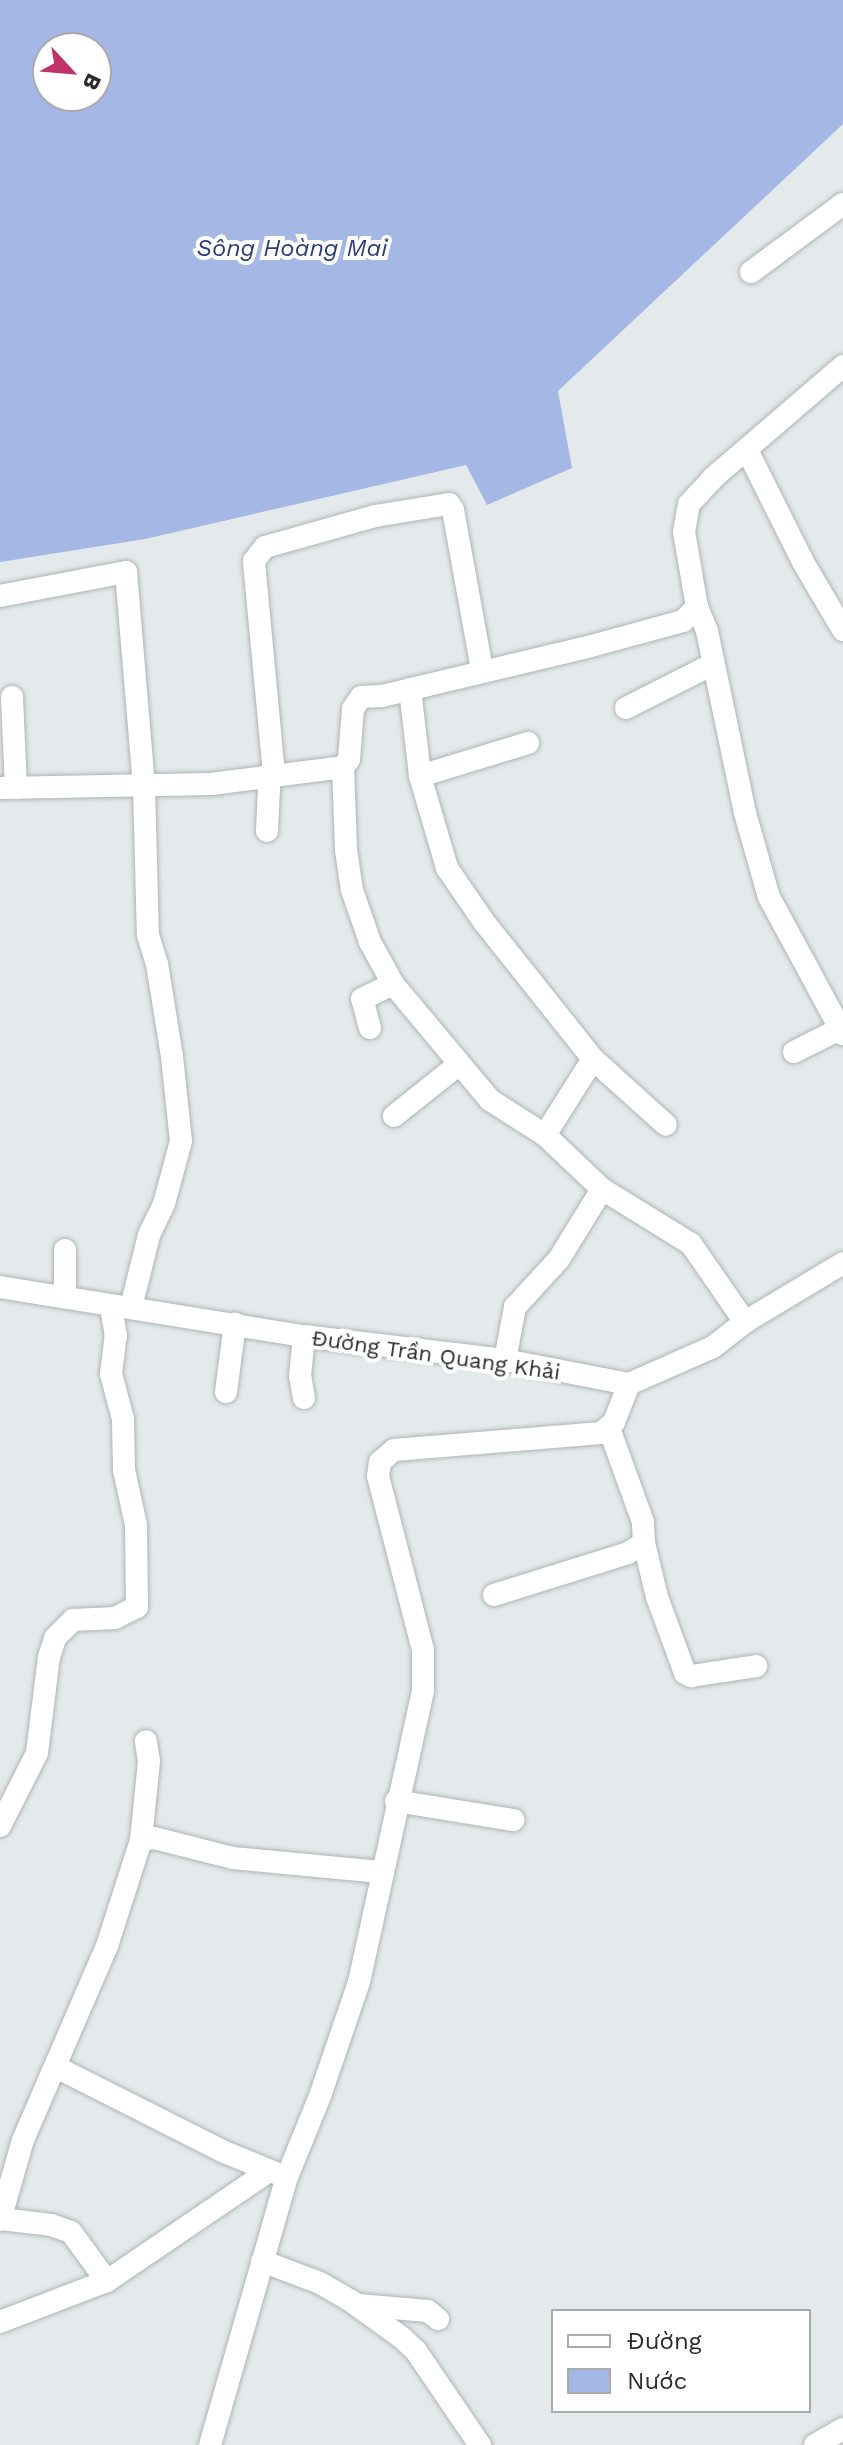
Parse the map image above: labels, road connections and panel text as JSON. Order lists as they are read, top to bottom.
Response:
{
  "streets": {
    "street": ["Đường Trần Quang Khải"]
  },
  "water": ["Sông Hoàng Mai"],
  "legend": ["Đường", "Nước"],
  "north": "bottom right"
}
